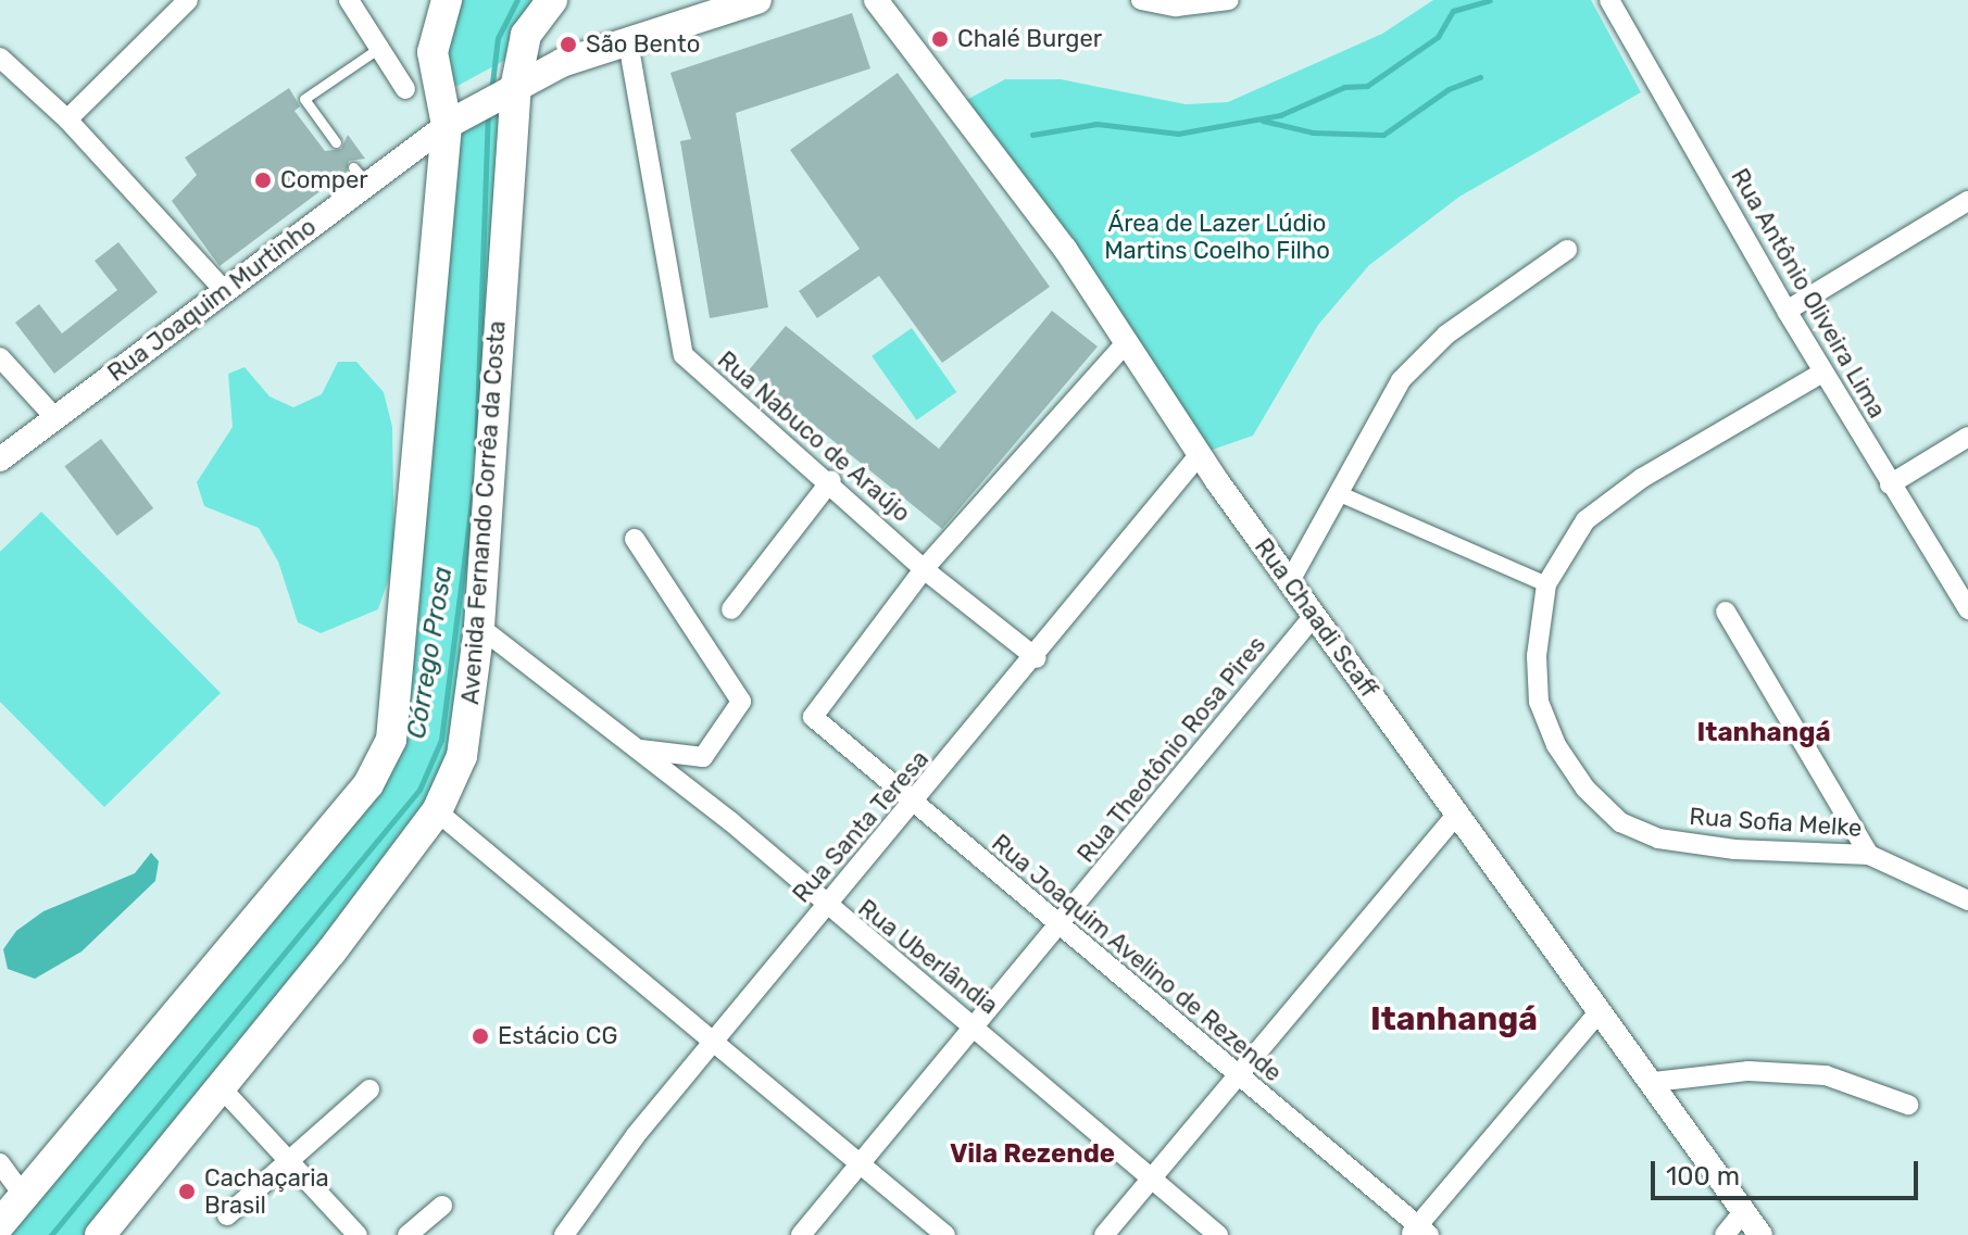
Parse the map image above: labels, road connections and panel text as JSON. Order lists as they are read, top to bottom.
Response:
{
  "streets": {
    "main road": ["Rua Joaquim Murtinho", "Avenida Fernando Corrêa da Costa"],
    "street": [
      "Rua Antônio Oliveira Lima",
      "Rua Nabuco de Araújo",
      "Rua Chaadi Scaff",
      "Rua Theotônio Rosa Pires",
      "Rua Sofia Melke",
      "Rua Santa Teresa",
      "Rua Uberlândia",
      "Rua Joaquim Avelino de Rezende"
    ]
  },
  "crossings": [
    ["Rua Antônio Oliveira Lima", "Rua Sofia Melke"],
    ["Rua Joaquim Murtinho", "Rua Nabuco de Araújo"],
    ["Rua Joaquim Murtinho", "Avenida Fernando Corrêa da Costa"],
    ["Rua Nabuco de Araújo", "Rua Santa Teresa"],
    ["Rua Nabuco de Araújo", "Rua Joaquim Avelino de Rezende"],
    ["Avenida Fernando Corrêa da Costa", "Rua Uberlândia"],
    ["Rua Chaadi Scaff", "Rua Theotônio Rosa Pires"],
    ["Rua Chaadi Scaff", "Rua Santa Teresa"],
    ["Rua Theotônio Rosa Pires", "Rua Uberlândia"],
    ["Rua Theotônio Rosa Pires", "Rua Joaquim Avelino de Rezende"],
    ["Rua Santa Teresa", "Rua Uberlândia"],
    ["Rua Santa Teresa", "Rua Joaquim Avelino de Rezende"]
  ],
  "districts": ["Itanhangá", "Itanhangá", "Vila Rezende"],
  "water": ["Córrego Prosa"],
  "parks": ["Área de Lazer Lúdio Martins Coelho Filho"],
  "places": [
    "Chalé Burger",
    "São Bento",
    "Comper",
    "Estácio CG",
    "Cachaçaria Brasil"
  ],
  "scale_bar": "100 m"
}
